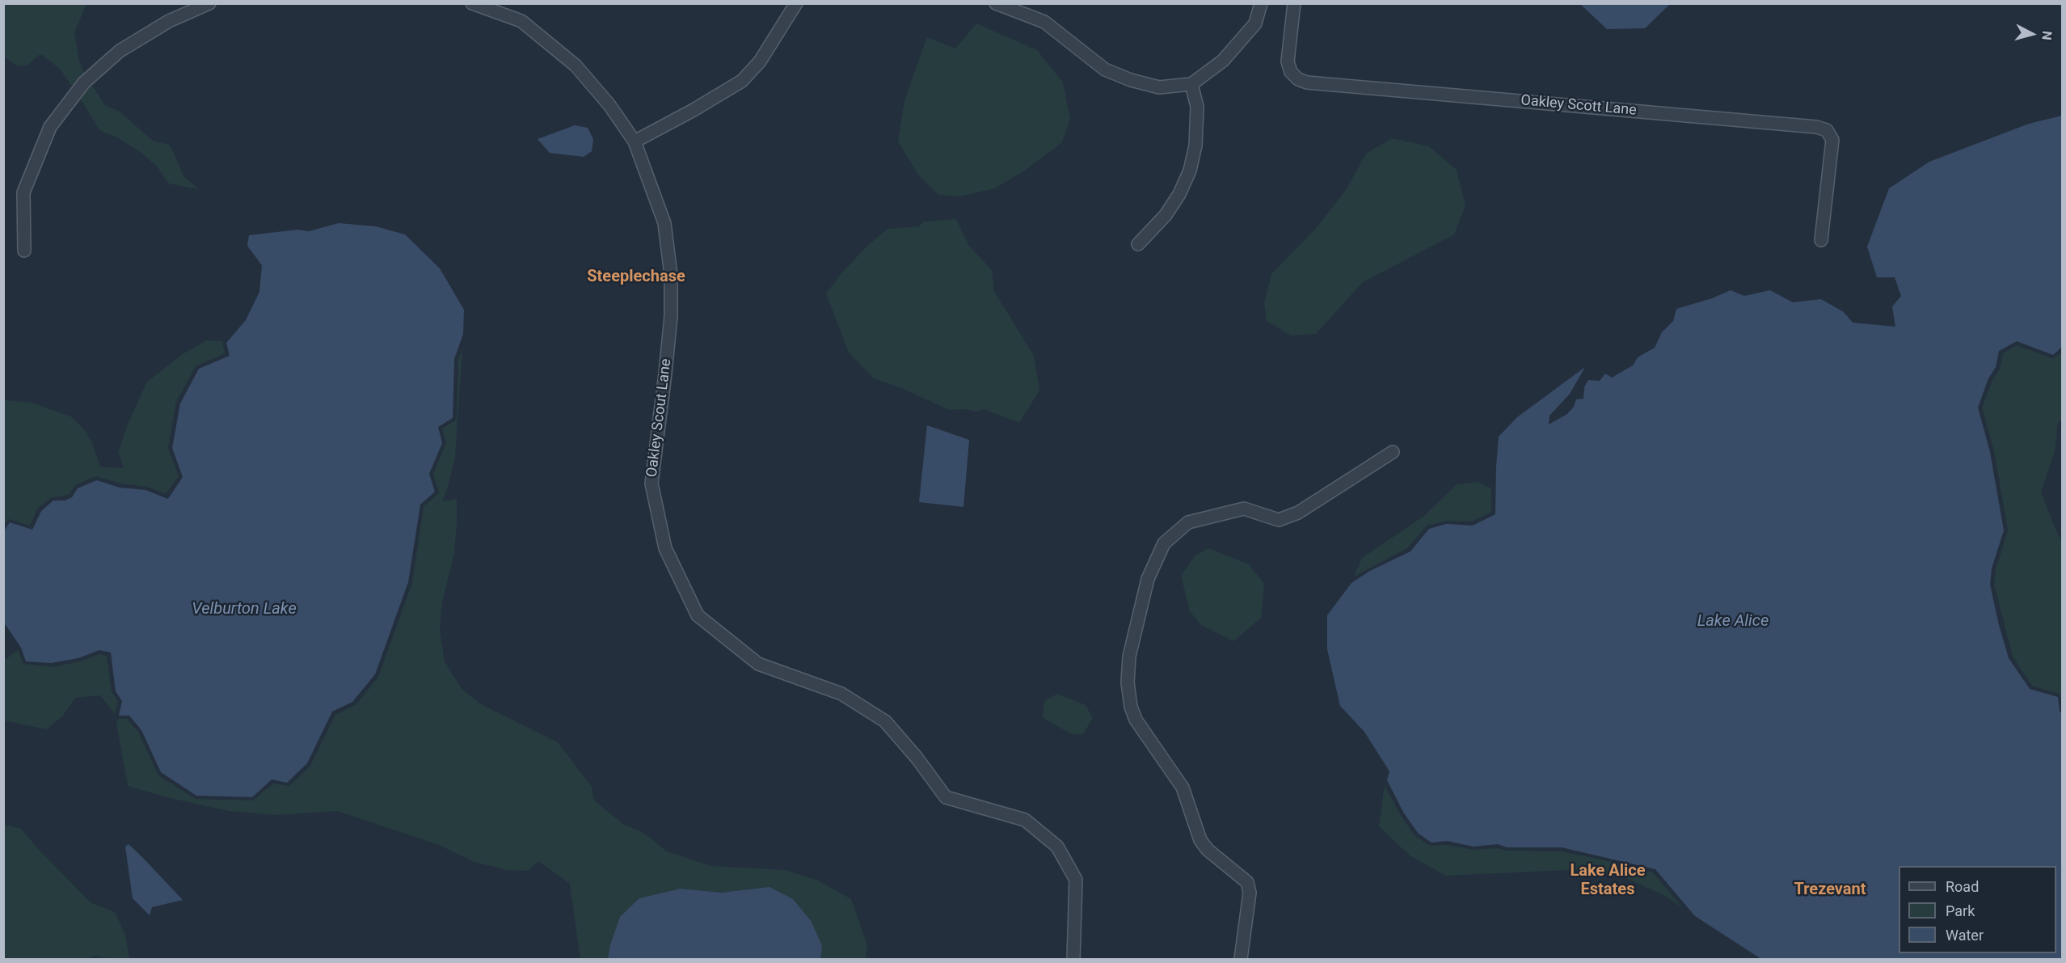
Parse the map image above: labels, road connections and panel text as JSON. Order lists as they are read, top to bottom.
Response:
{
  "streets": {
    "street": ["Oakley Scott Lane", "Oakley Scout Lane"]
  },
  "districts": ["Steeplechase", "Lake Alice Estates", "Trezevant"],
  "water": ["Velburton Lake", "Lake Alice"],
  "legend": ["Road", "Park", "Water"],
  "north": "right"
}
